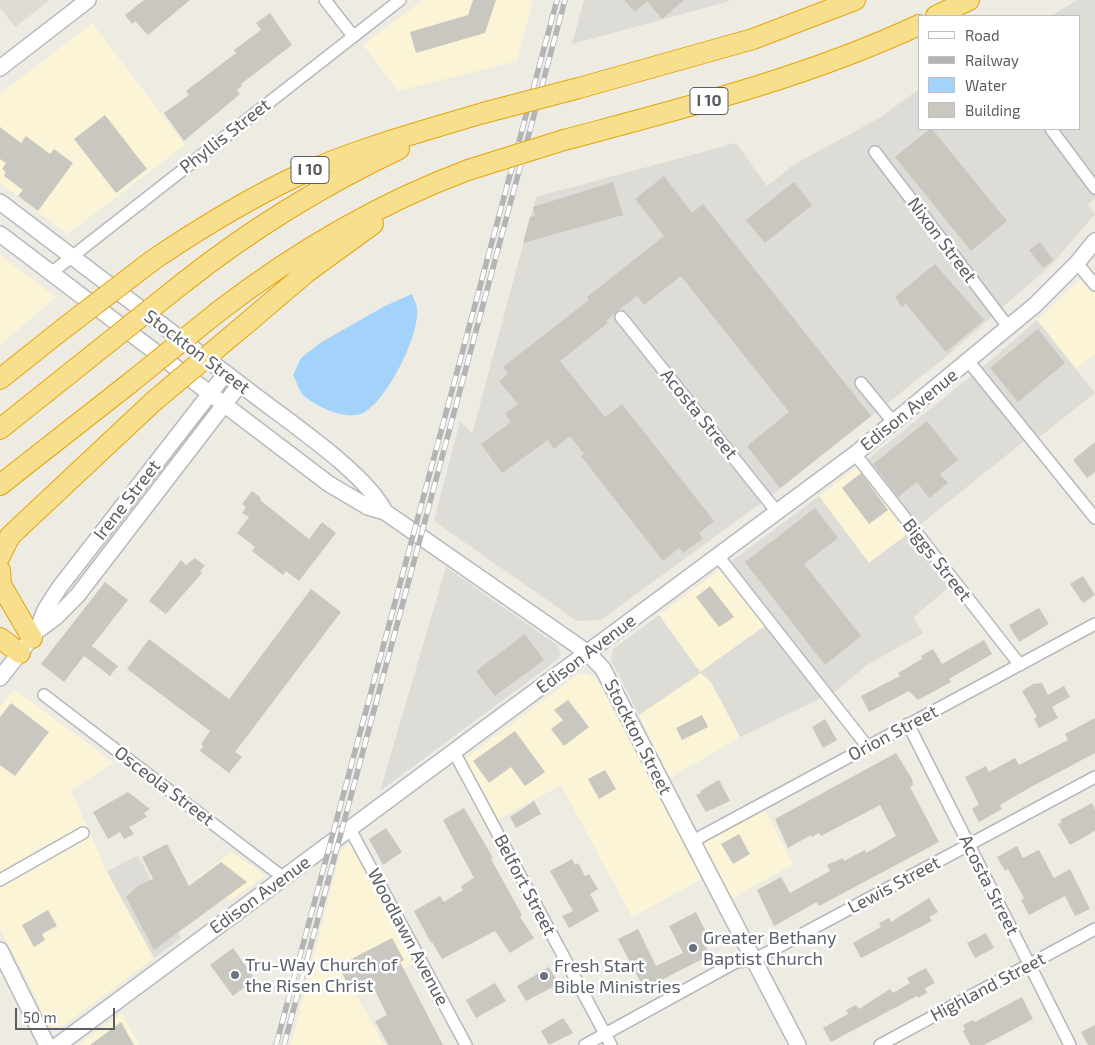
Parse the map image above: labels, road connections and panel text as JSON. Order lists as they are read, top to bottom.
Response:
{
  "streets": {
    "highway": ["I 10"],
    "main road": ["Stockton Street", "Edison Avenue", "Irene Street"],
    "street": [
      "Phyllis Street",
      "Nixon Street",
      "Acosta Street",
      "Biggs Street",
      "Orion Street",
      "Osceola Street",
      "Belfort Street",
      "Lewis Street",
      "Woodlawn Avenue",
      "Highland Street"
    ]
  },
  "crossings": [
    ["Phyllis Street", "Stockton Street"],
    ["Nixon Street", "Edison Avenue"],
    ["Stockton Street", "Edison Avenue"],
    ["Stockton Street", "Irene Street"],
    ["Stockton Street", "Orion Street"],
    ["Stockton Street", "Lewis Street"],
    ["Edison Avenue", "Acosta Street"],
    ["Edison Avenue", "Biggs Street"],
    ["Edison Avenue", "Osceola Street"],
    ["Edison Avenue", "Belfort Street"],
    ["Edison Avenue", "Woodlawn Avenue"],
    ["Acosta Street", "Orion Street"],
    ["Acosta Street", "Lewis Street"],
    ["Acosta Street", "Highland Street"],
    ["Biggs Street", "Orion Street"],
    ["Belfort Street", "Lewis Street"]
  ],
  "places": ["Greater Bethany Baptist Church", "Tru-Way Church of the Risen Christ", "Fresh Start Bible Ministries"],
  "legend": [
    "Road",
    "Railway",
    "Water",
    "Building"
  ],
  "scale_bar": "50 m"
}
